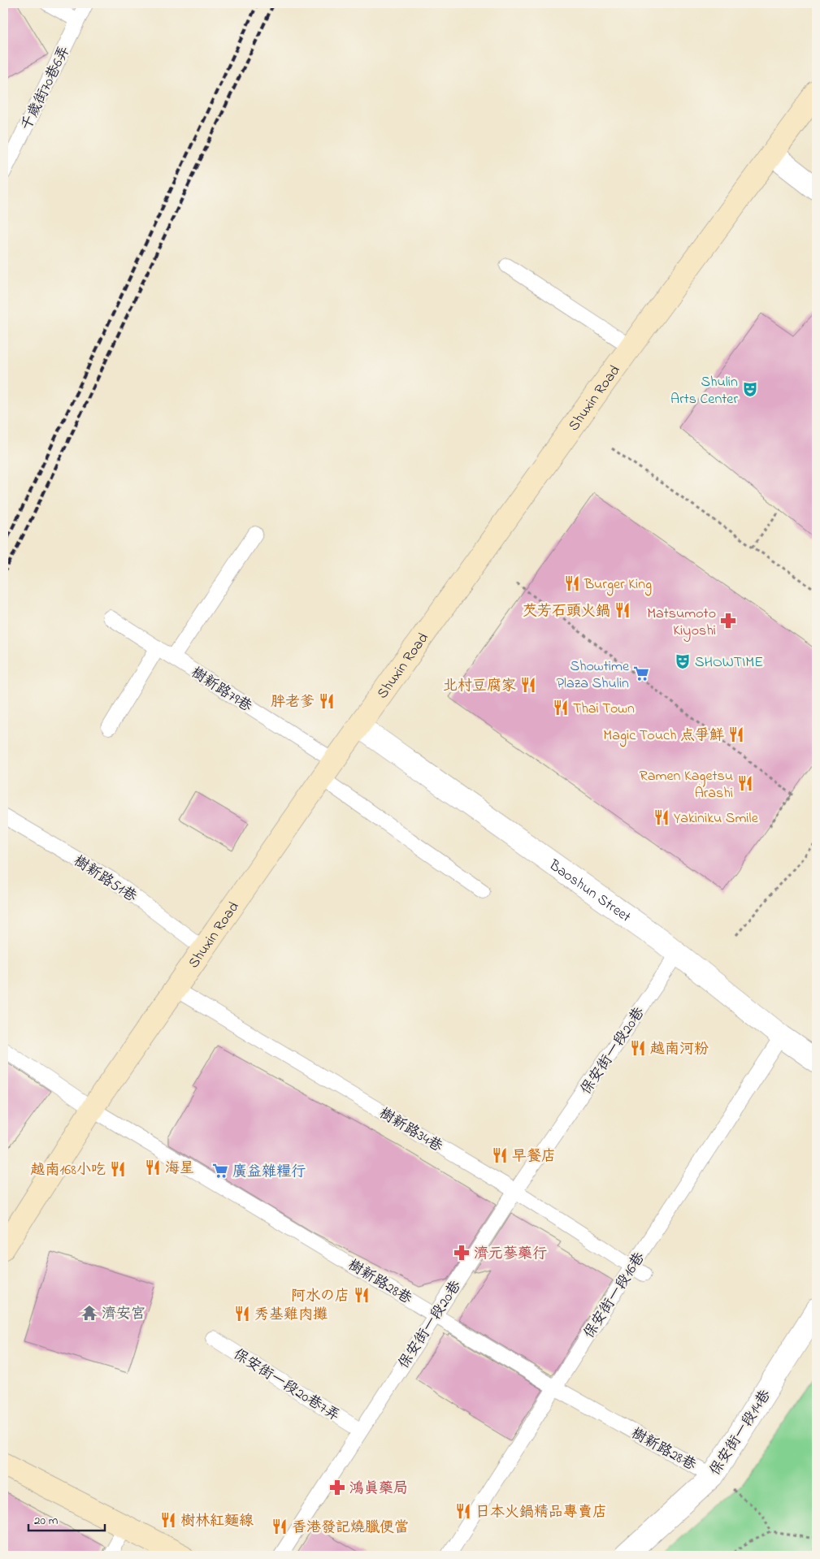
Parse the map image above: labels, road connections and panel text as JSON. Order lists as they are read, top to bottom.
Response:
{
  "streets": {
    "main road": ["Shuxin Road"],
    "street": ["Baoshun Street", "保安街一段14巷"],
    "lane": [
      "千歲街70巷6弄",
      "樹新路79巷",
      "樹新路51巷",
      "保安街一段20巷",
      "樹新路34巷",
      "樹新路28巷",
      "保安街一段16巷",
      "保安街一段20巷7弄"
    ]
  },
  "crossings": [
    ["Shuxin Road", "樹新路79巷"],
    ["Shuxin Road", "樹新路51巷"],
    ["Shuxin Road", "Baoshun Street"],
    ["Shuxin Road", "樹新路34巷"],
    ["Shuxin Road", "樹新路28巷"],
    ["Baoshun Street", "保安街一段20巷"],
    ["Baoshun Street", "保安街一段16巷"],
    ["保安街一段20巷", "樹新路34巷"],
    ["保安街一段20巷", "樹新路28巷"],
    ["保安街一段20巷", "保安街一段20巷7弄"],
    ["樹新路34巷", "保安街一段16巷"],
    ["樹新路28巷", "保安街一段16巷"],
    ["樹新路28巷", "保安街一段14巷"]
  ],
  "places": {
    "theatre": ["Shulin Arts Center", "SHOWTIME"],
    "restaurant": [
      "Burger King",
      "芡芳石頭火鍋",
      "北村豆腐家",
      "胖老爹",
      "Thai Town",
      "Magic Touch 点爭鮮",
      "Ramen Kagetsu Arashi",
      "Yakiniku Smile",
      "越南河粉",
      "早餐店",
      "海星",
      "越南168小吃",
      "阿水の店",
      "秀基雞肉攤",
      "日本火鍋精品專賣店",
      "樹林紅麵線",
      "香港發記燒臘便當"
    ],
    "pharmacy": ["Matsumoto Kiyoshi", "濟元蔘藥行", "鴻真藥局"],
    "supermarket": ["Showtime Plaza Shulin", "廣益雜糧行"],
    "temple": ["濟安宮"]
  },
  "scale_bar": "20 m"
}
